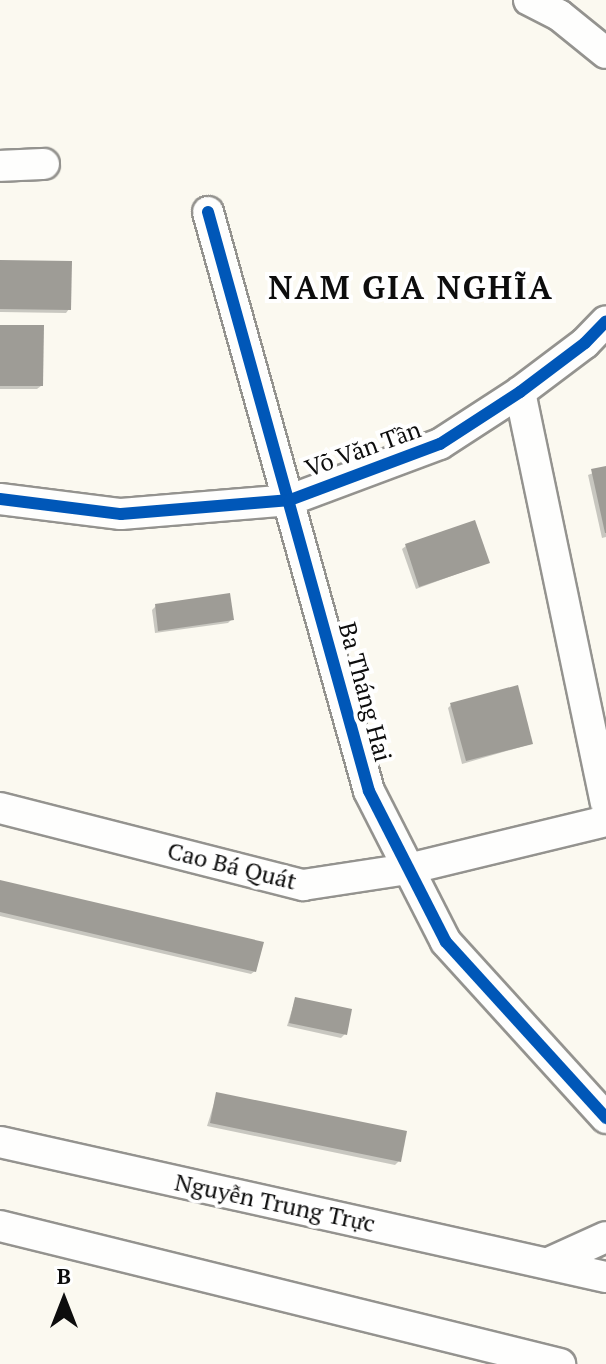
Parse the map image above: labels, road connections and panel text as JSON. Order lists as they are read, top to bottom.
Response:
{
  "streets": {
    "street": [
      "Võ Văn Tần",
      "Ba Tháng Hai",
      "Cao Bá Quát",
      "Nguyễn Trung Trực"
    ]
  },
  "crossings": [
    ["Võ Văn Tần", "Ba Tháng Hai"],
    ["Ba Tháng Hai", "Cao Bá Quát"]
  ],
  "districts": ["NAM GIA NGHĨA"],
  "north": "top"
}
